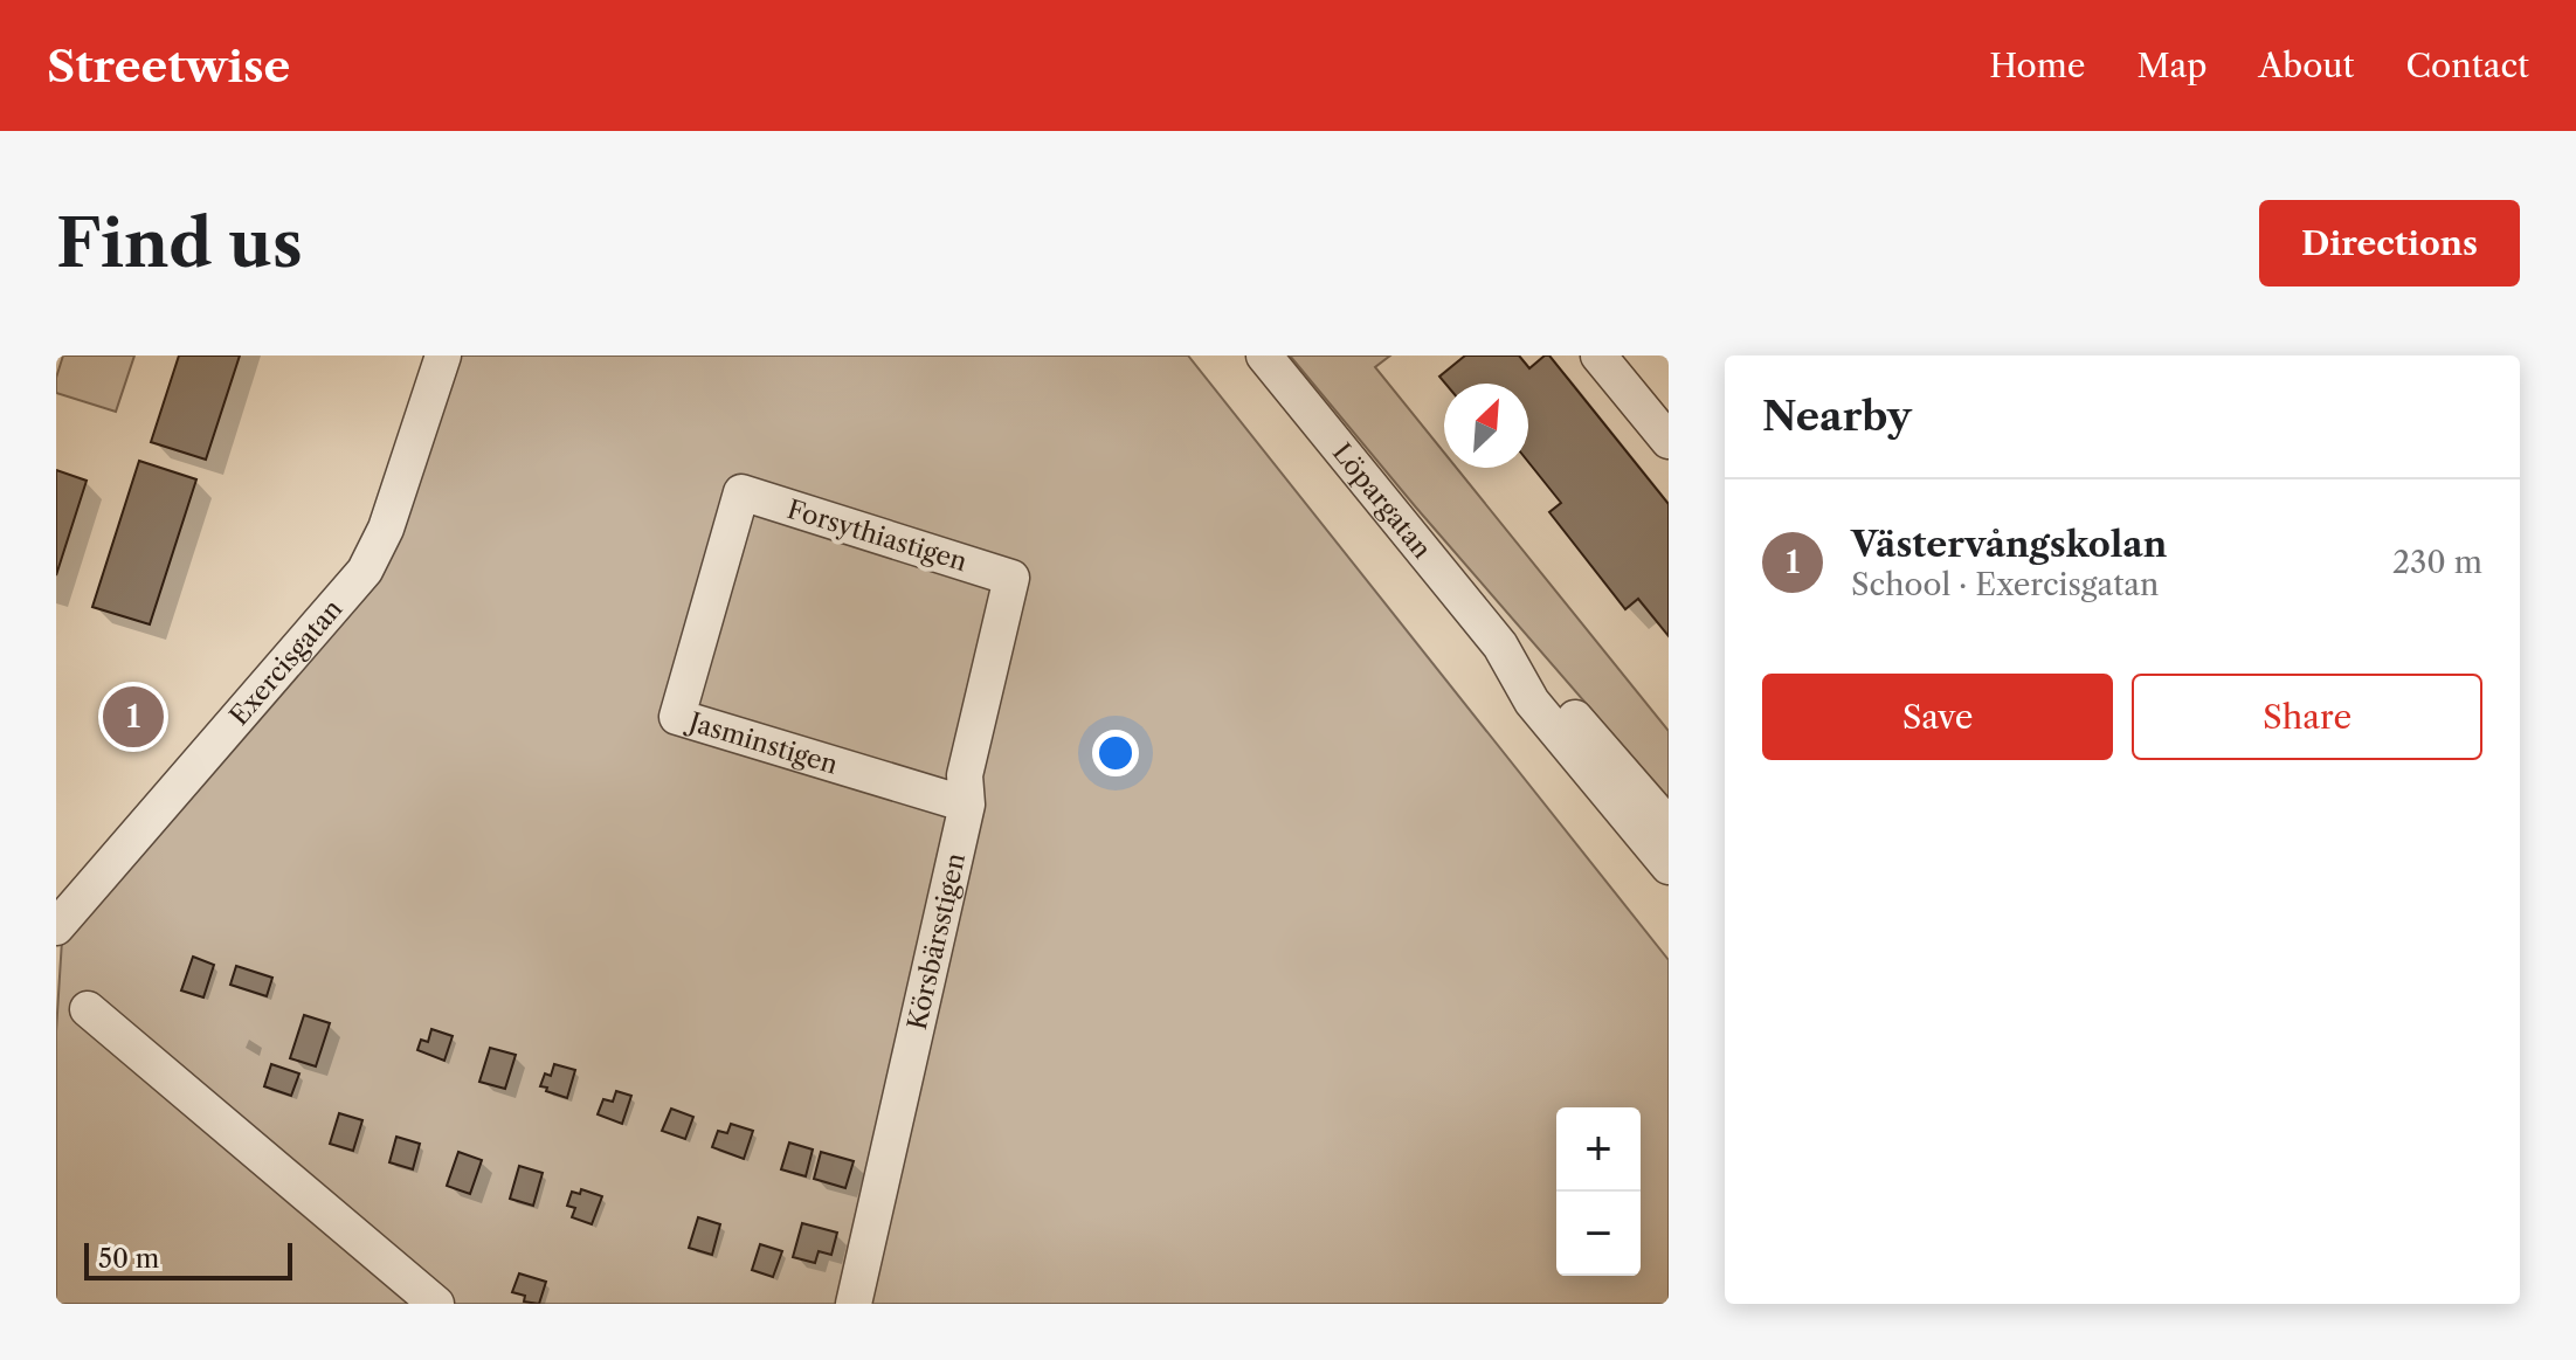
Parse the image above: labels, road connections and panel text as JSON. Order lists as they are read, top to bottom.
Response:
{
  "streets": {
    "street": [
      "Löpargatan",
      "Forsythiastigen",
      "Exercisgatan",
      "Jasminstigen",
      "Körsbärsstigen"
    ]
  },
  "crossings": [
    ["Forsythiastigen", "Jasminstigen"],
    ["Forsythiastigen", "Körsbärsstigen"],
    ["Jasminstigen", "Körsbärsstigen"]
  ],
  "scale_bar": "50 m",
  "north": "top right",
  "page": {
    "header": "Streetwise",
    "nav": [
      "Home",
      "Map",
      "About",
      "Contact"
    ],
    "buttons": [
      "Directions",
      ["Save", "Share"]
    ],
    "title": "Find us",
    "heading": "Nearby",
    "list": [
      {
        "mark": "1",
        "name": "Västervångskolan",
        "note": "School · Exercisgatan",
        "value": "230 m"
      }
    ],
    "pins": "1",
    "map_buttons": ["+", "−"],
    "scale": "50 m"
  }
}
